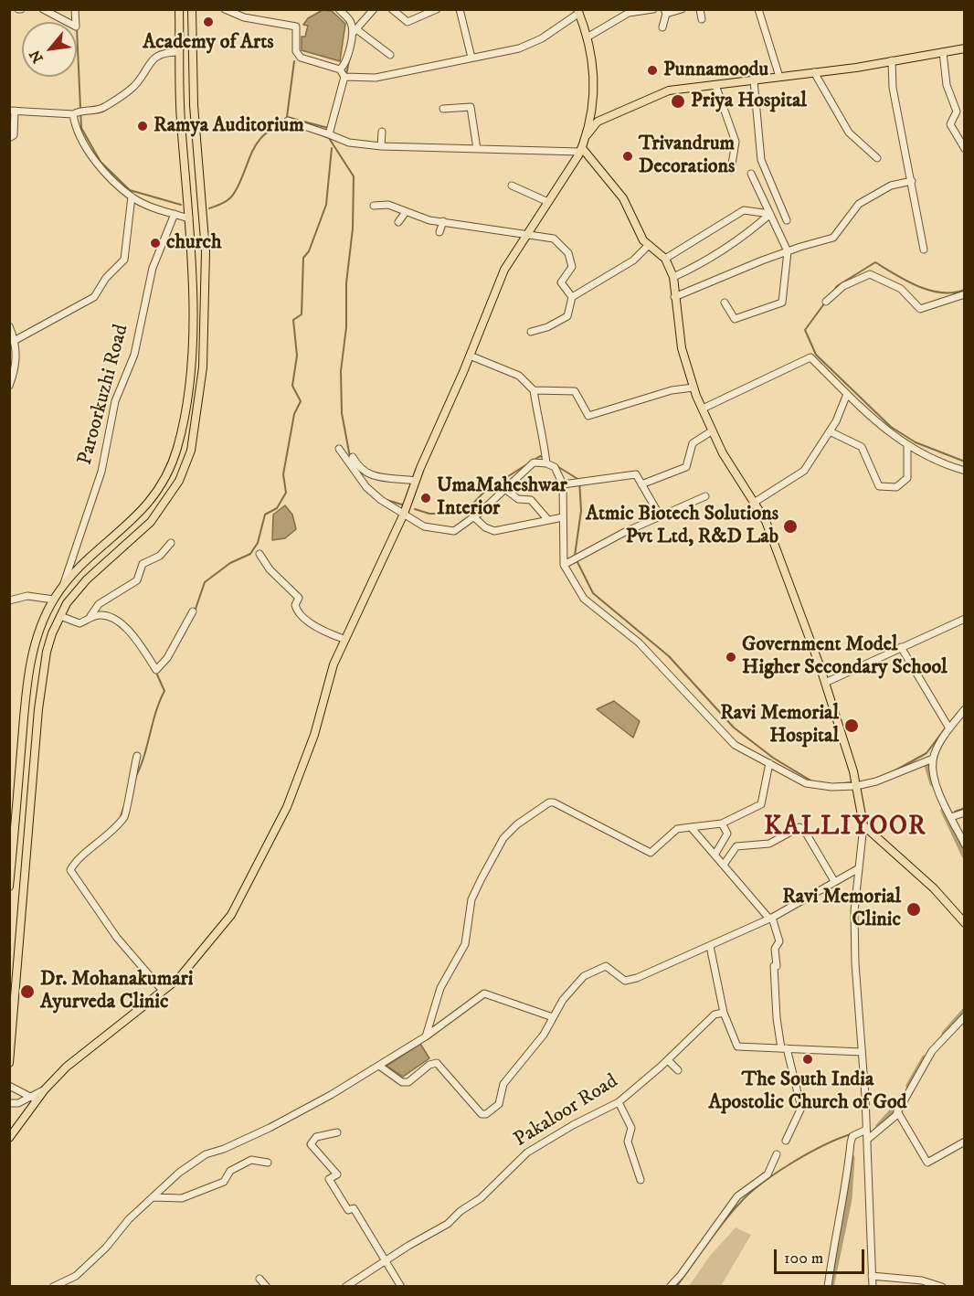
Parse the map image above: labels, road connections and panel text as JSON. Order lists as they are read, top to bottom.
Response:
{
  "streets": {
    "street": ["Paroorkuzhi Road", "Pakaloor Road"]
  },
  "districts": ["KALLIYOOR"],
  "places": [
    "Academy of Arts",
    "Punnamoodu",
    "Priya Hospital",
    "Ramya Auditorium",
    "Trivandrum Decorations",
    "church",
    "UmaMaheshwar Interior",
    "Atmic Biotech Solutions Pvt Ltd, R&D Lab",
    "Government Model Higher Secondary School",
    "Ravi Memorial Hospital",
    "Ravi Memorial Clinic",
    "Dr. Mohanakumari Ayurveda Clinic",
    "The South India Apostolic Church of God"
  ],
  "scale_bar": "100 m",
  "north": "bottom left"
}
